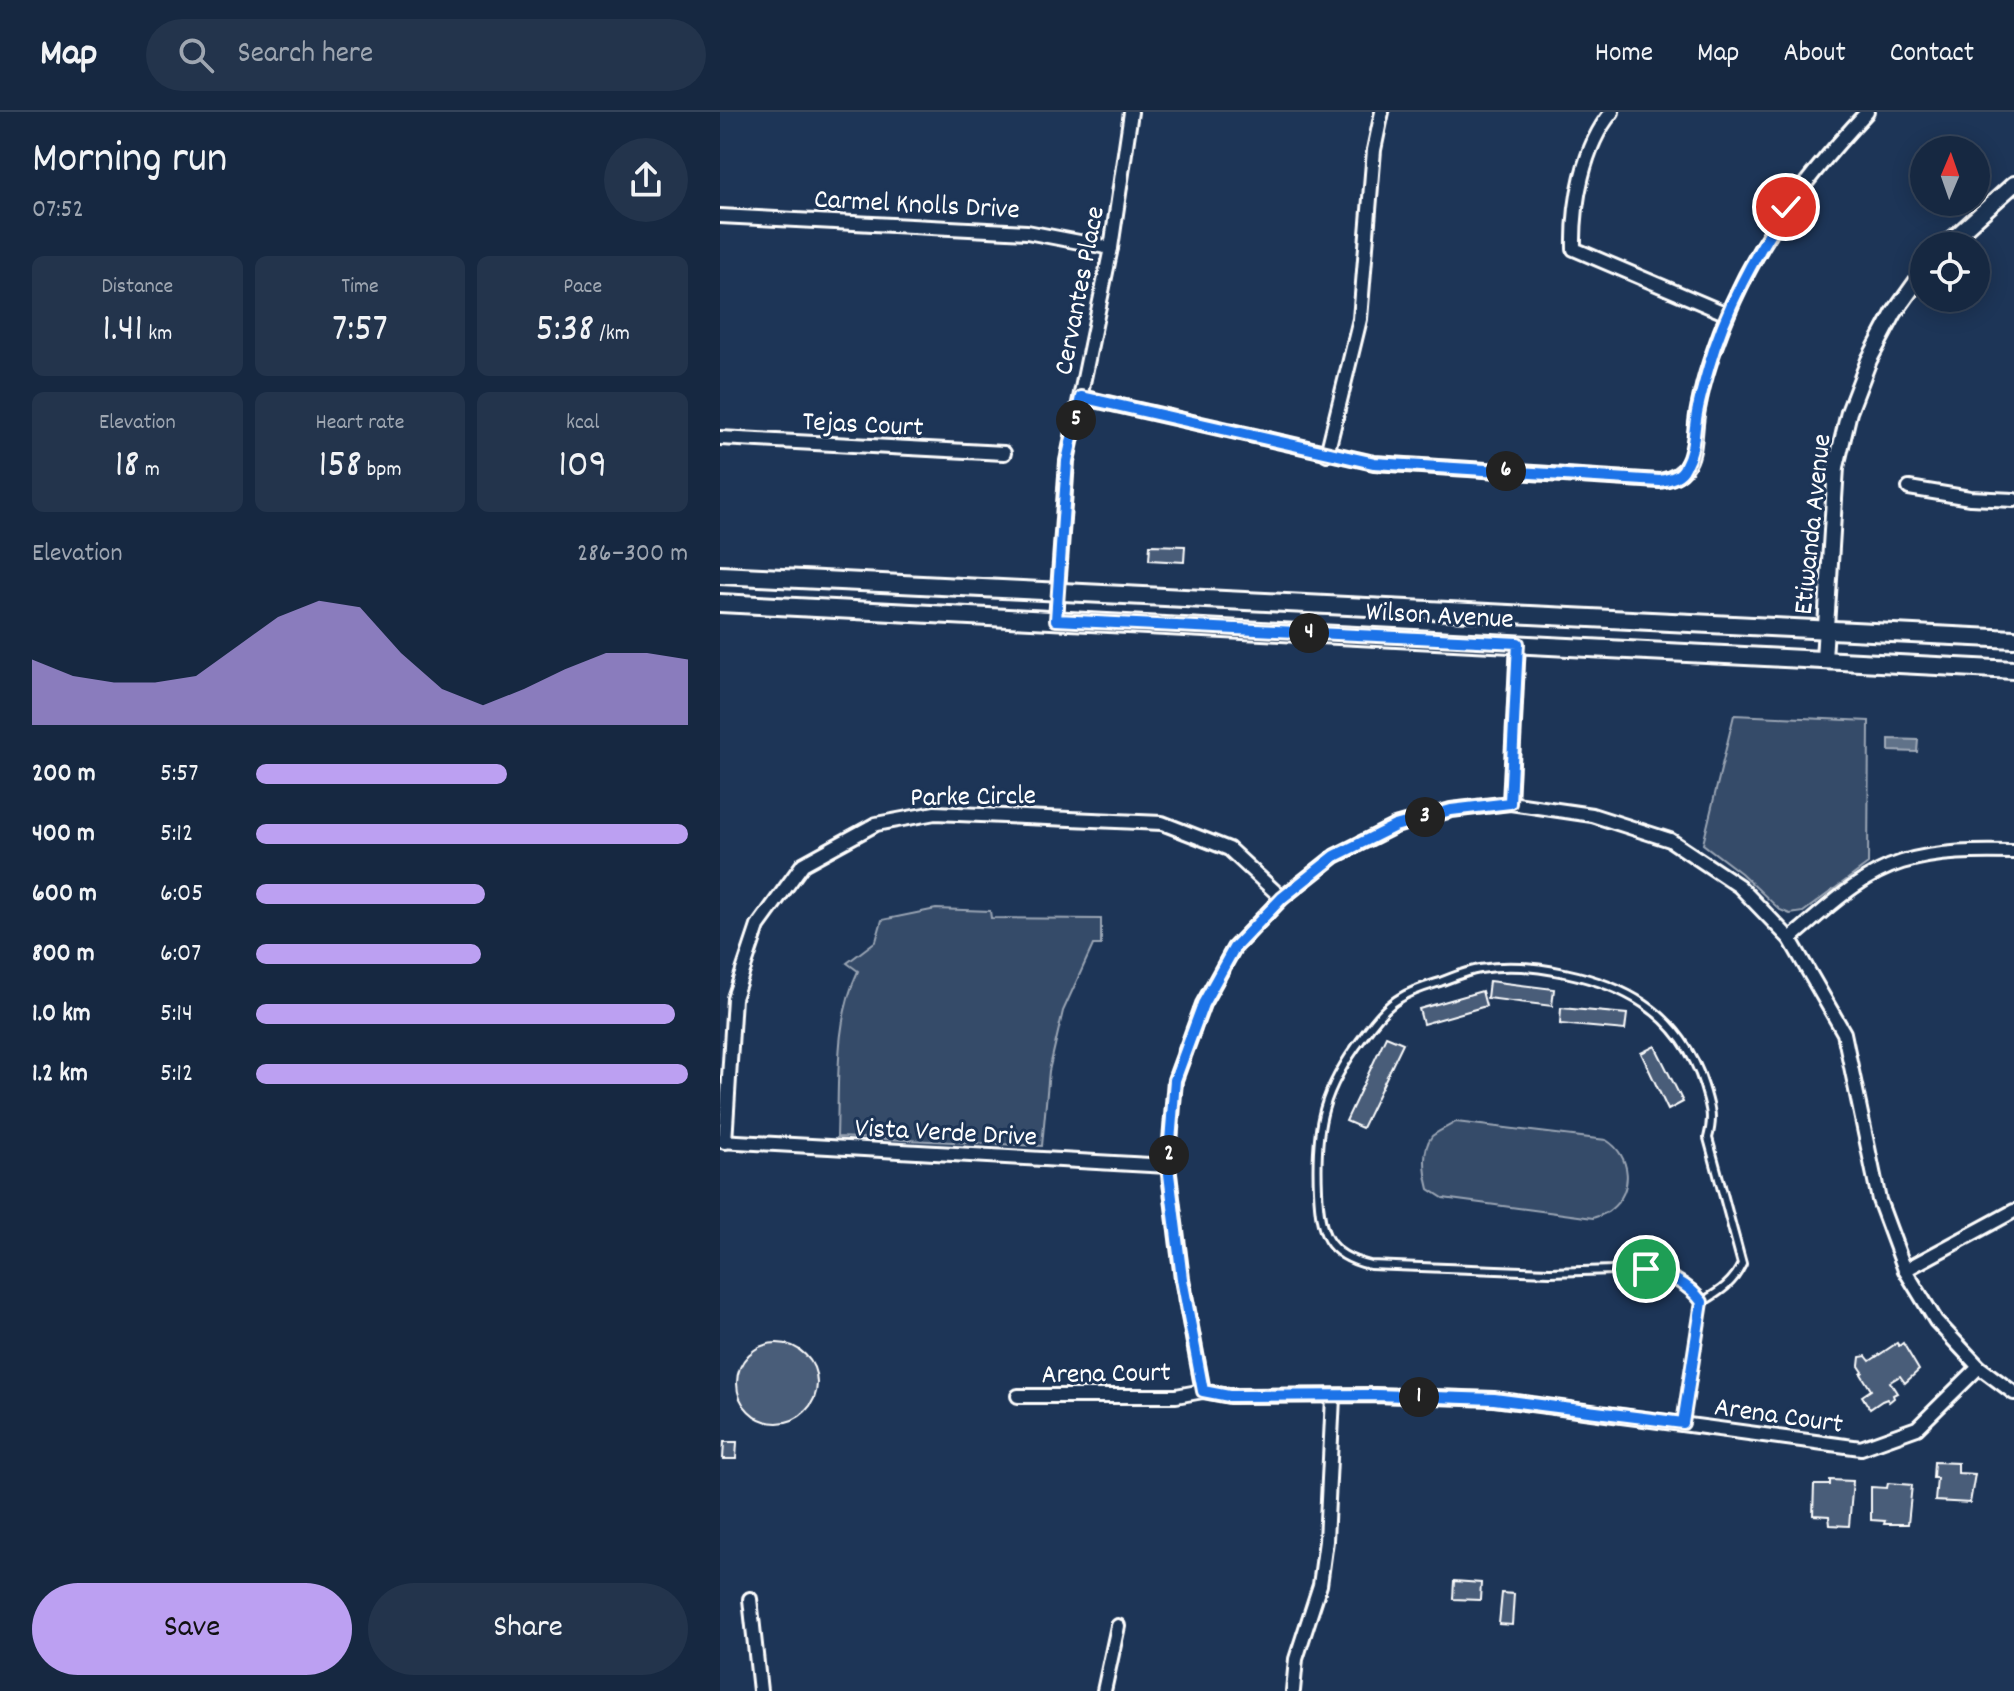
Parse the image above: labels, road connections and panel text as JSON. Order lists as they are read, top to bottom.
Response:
{
  "streets": {
    "main road": ["Wilson Avenue"],
    "street": [
      "Carmel Knolls Drive",
      "Cervantes Place",
      "Tejas Court",
      "Etiwanda Avenue",
      "Parke Circle",
      "Vista Verde Drive",
      "Arena Court"
    ]
  },
  "crossings": [
    ["Carmel Knolls Drive", "Cervantes Place"],
    ["Cervantes Place", "Wilson Avenue"],
    ["Etiwanda Avenue", "Wilson Avenue"],
    ["Parke Circle", "Vista Verde Drive"]
  ],
  "north": "top",
  "page": {
    "header": "Map",
    "search": "Search here",
    "nav": [
      "Home",
      "Map",
      "About",
      "Contact"
    ],
    "heading": ["Morning run", "07:52"],
    "stats": [
      ["Distance", "1.41 km"],
      ["Time", "7:57"],
      ["Pace", "5:38 /km"],
      ["Elevation", "18 m"],
      ["Heart rate", "158 bpm"],
      ["kcal", "109"]
    ],
    "pins": [
      "5",
      "6",
      "4",
      "3",
      "2",
      "1"
    ],
    "chart": ["Elevation", "286–300 m"],
    "list": [
      {
        "name": "200 m",
        "note": "5:57"
      },
      {
        "name": "400 m",
        "note": "5:12"
      },
      {
        "name": "600 m",
        "note": "6:05"
      },
      {
        "name": "800 m",
        "note": "6:07"
      },
      {
        "name": "1.0 km",
        "note": "5:14"
      },
      {
        "name": "1.2 km",
        "note": "5:12"
      }
    ],
    "buttons": ["Save", "Share"]
  }
}
